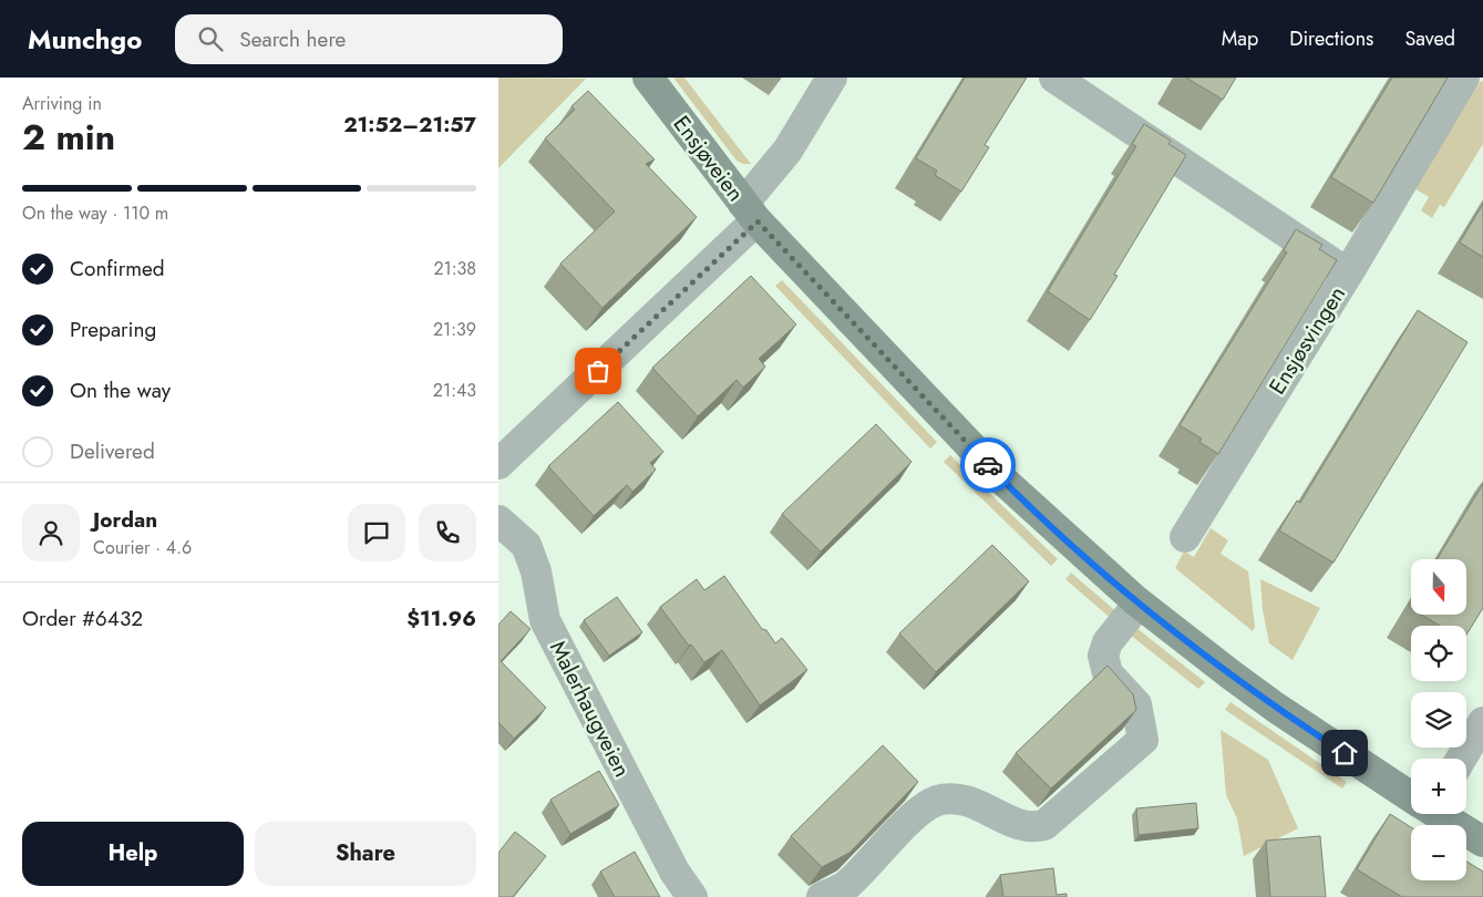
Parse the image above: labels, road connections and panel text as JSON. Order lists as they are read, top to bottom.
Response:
{
  "streets": {
    "main road": ["Ensjøveien"],
    "street": ["Ensjøsvingen", "Malerhaugveien"]
  },
  "north": "bottom",
  "page": {
    "header": "Munchgo",
    "search": "Search here",
    "nav": ["Map", "Directions", "Saved"],
    "heading": ["2 min", "Arriving in", "21:52–21:57"],
    "panel": [
      "Jordan",
      "Courier · 4.6",
      "Order #6432",
      "$11.96"
    ],
    "bar": "On the way · 110 m",
    "list": [
      ["Confirmed", "21:38"],
      ["Preparing", "21:39"],
      ["On the way", "21:43"],
      "Delivered"
    ],
    "map_buttons": ["+", "−"],
    "buttons": ["Help", "Share"]
  }
}
